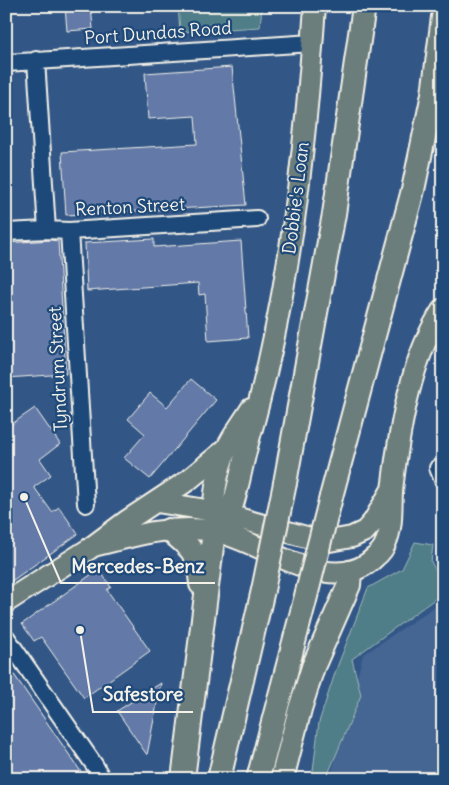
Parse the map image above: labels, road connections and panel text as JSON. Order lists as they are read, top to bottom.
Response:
{
  "streets": {
    "main road": ["Dobbie's Loan"],
    "street": ["Port Dundas Road", "Renton Street", "Tyndrum Street"]
  },
  "crossings": [
    ["Port Dundas Road", "Dobbie's Loan"],
    ["Renton Street", "Tyndrum Street"]
  ],
  "places": ["Mercedes-Benz", "Safestore"]
}
